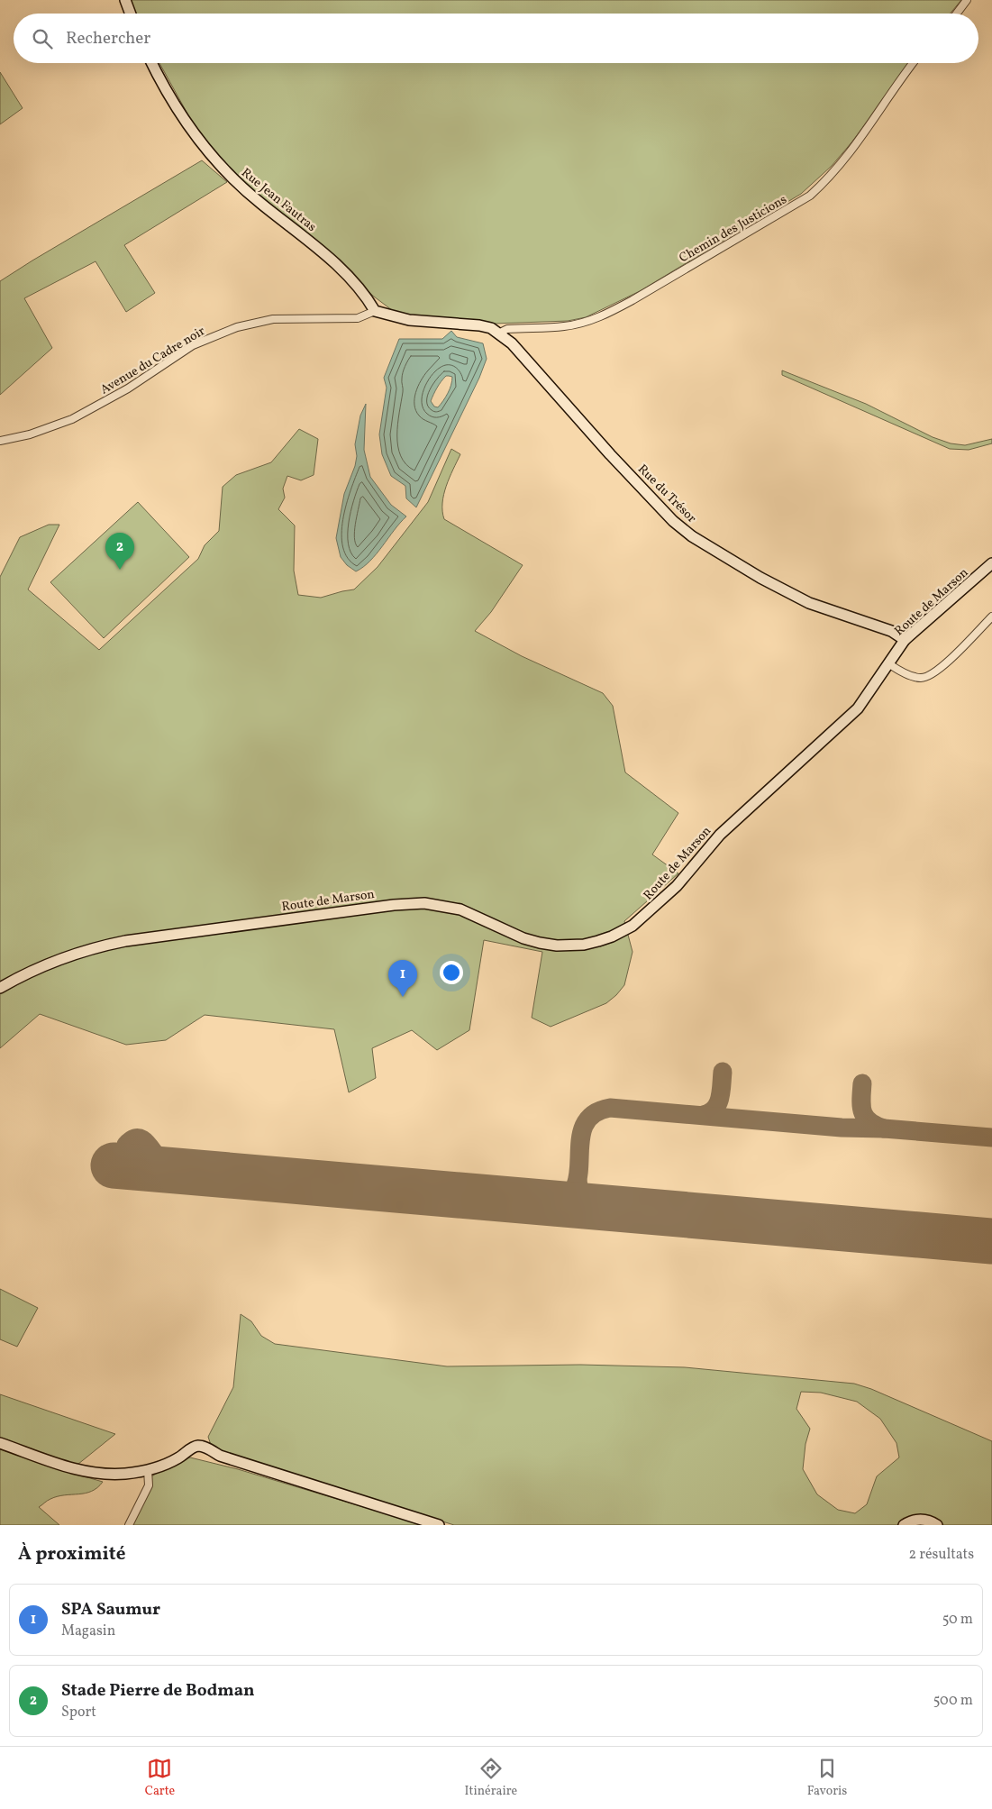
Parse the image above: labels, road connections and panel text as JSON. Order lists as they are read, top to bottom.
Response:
{
  "streets": {
    "street": [
      "Rue Jean Fautras",
      "Chemin des Justicions",
      "Avenue du Cadre noir",
      "Rue du Trésor",
      "Route de Marson"
    ]
  },
  "crossings": [
    ["Rue Jean Fautras", "Avenue du Cadre noir"],
    ["Chemin des Justicions", "Rue du Trésor"],
    ["Rue du Trésor", "Route de Marson"]
  ],
  "page": {
    "search": "Rechercher",
    "pins": ["2", "1"],
    "heading": ["À proximité", "2 résultats"],
    "list": [
      {
        "mark": "1",
        "name": "SPA Saumur",
        "note": "Magasin",
        "value": "50 m"
      },
      {
        "mark": "2",
        "name": "Stade Pierre de Bodman",
        "note": "Sport",
        "value": "500 m"
      }
    ],
    "nav": ["Carte", "Itinéraire", "Favoris"]
  }
}
